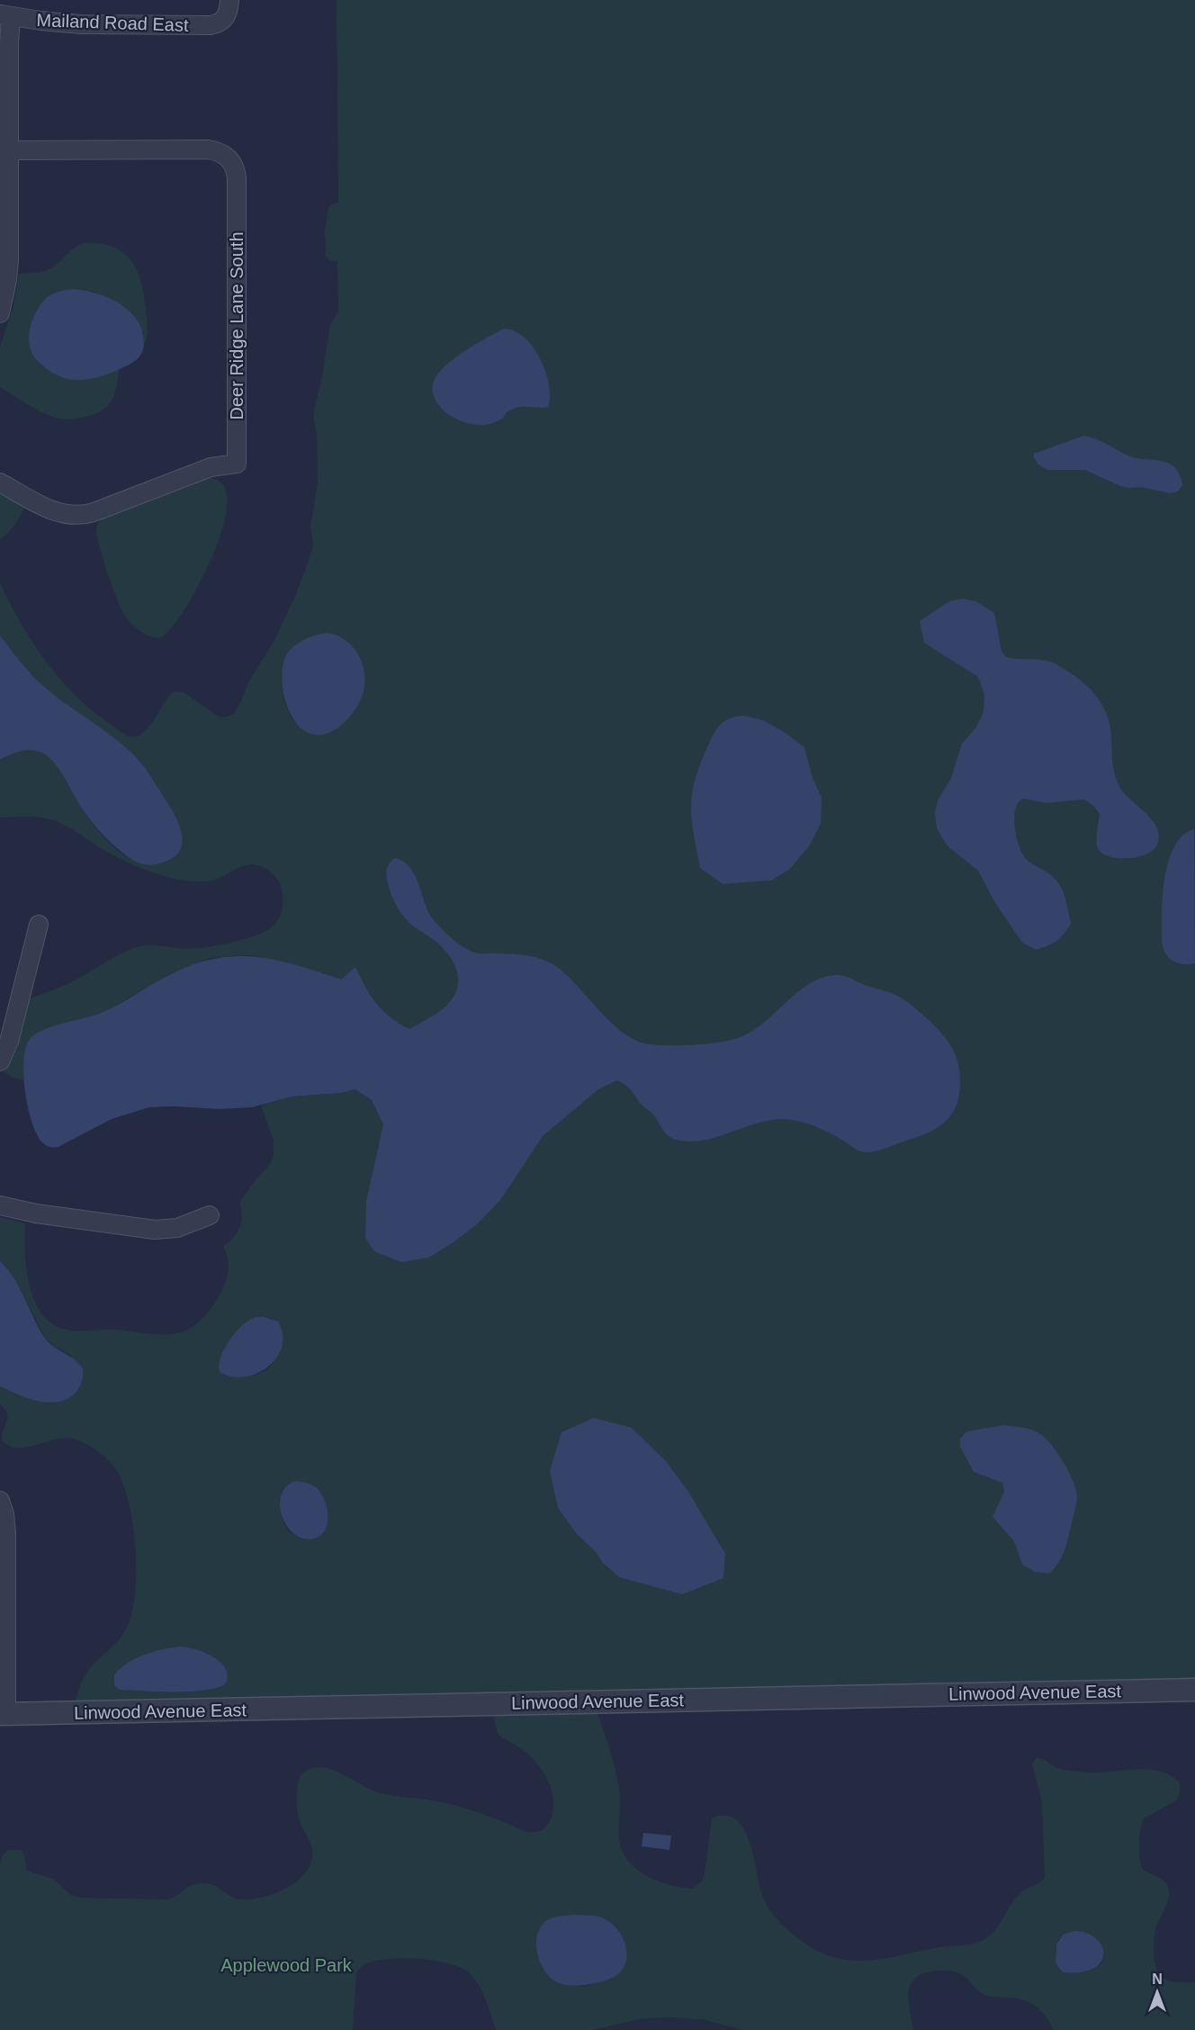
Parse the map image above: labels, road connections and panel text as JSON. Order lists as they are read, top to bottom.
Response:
{
  "streets": {
    "street": ["Mailand Road East", "Deer Ridge Lane South", "Linwood Avenue East"]
  },
  "parks": ["Applewood Park"],
  "north": "top"
}
